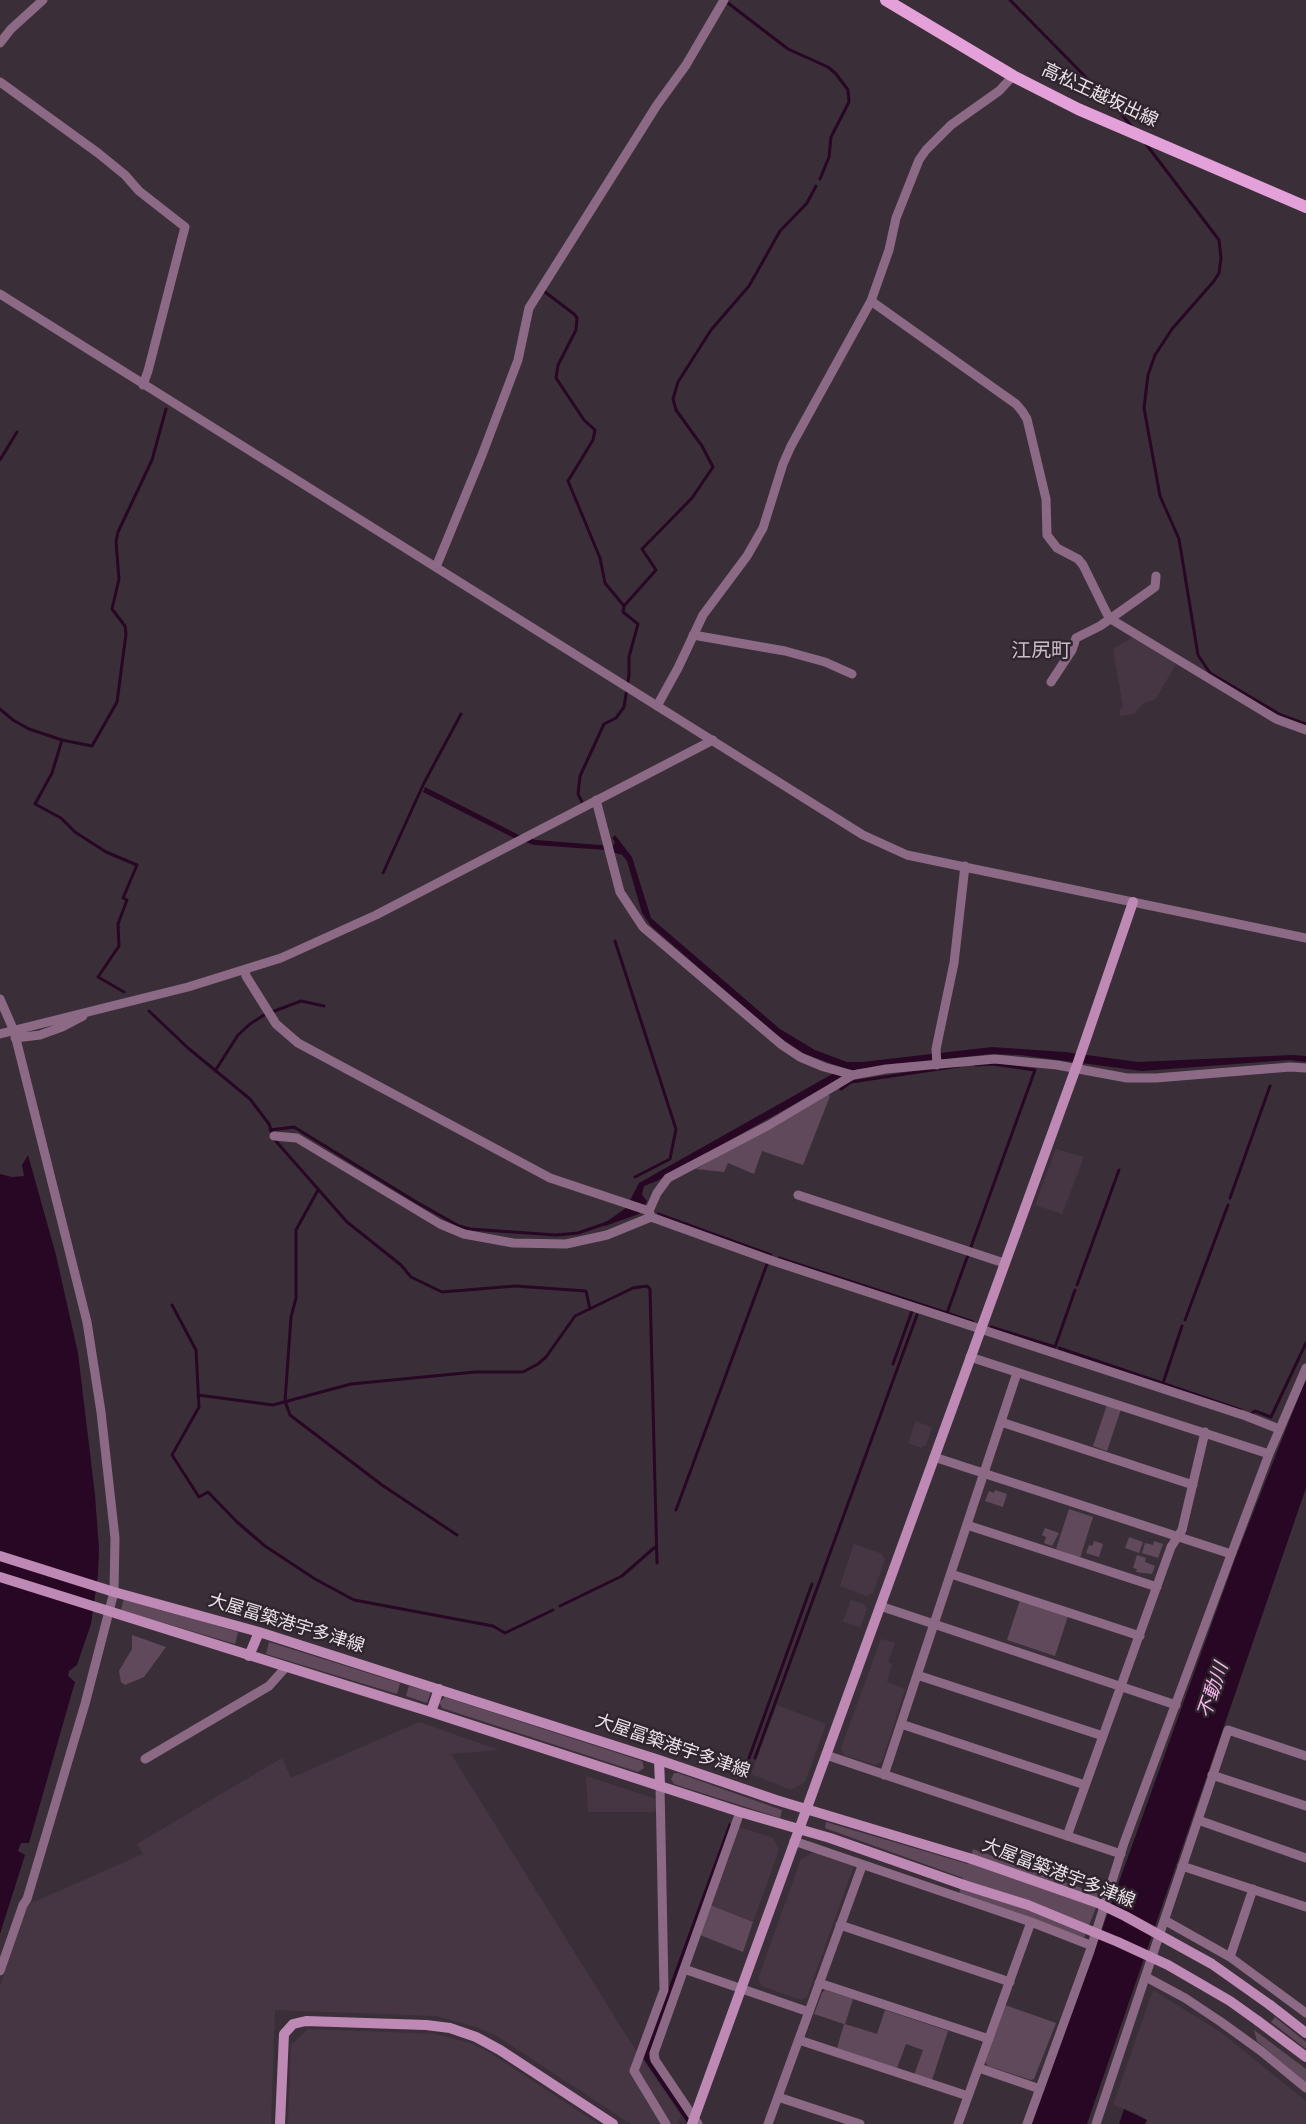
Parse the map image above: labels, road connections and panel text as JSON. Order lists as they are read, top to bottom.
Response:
{
  "streets": {
    "main road": ["高松王越坂出線", "大屋冨築港宇多津線"]
  },
  "districts": ["江尻町"],
  "water": ["不動川"]
}
